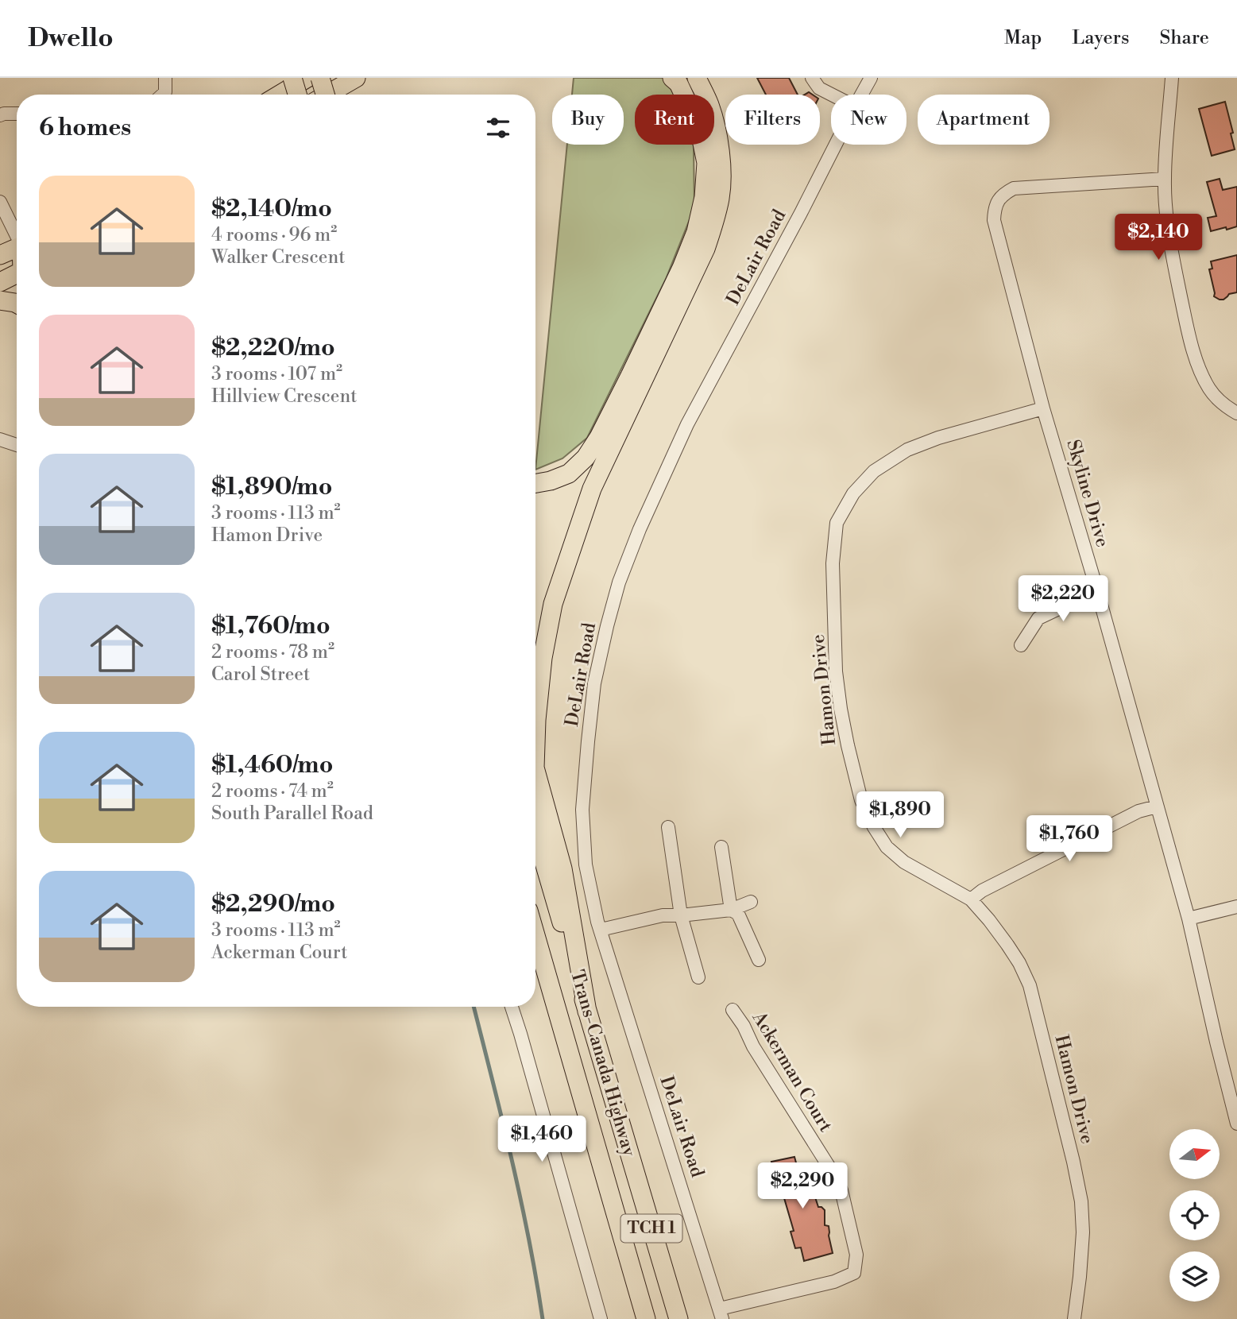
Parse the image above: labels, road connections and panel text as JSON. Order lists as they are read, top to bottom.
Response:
{
  "streets": {
    "highway": ["Trans-Canada Highway", "TCH 1"],
    "street": [
      "DeLair Road",
      "Skyline Drive",
      "Hamon Drive",
      "Ackerman Court"
    ]
  },
  "crossings": [
    ["DeLair Road", "Ackerman Court"],
    ["Skyline Drive", "Hamon Drive"]
  ],
  "north": "right",
  "page": {
    "header": "Dwello",
    "nav": ["Map", "Layers", "Share"],
    "chip": [
      "Buy",
      "Rent",
      "Filters",
      "New",
      "Apartment"
    ],
    "heading": "6 homes",
    "list": [
      {
        "name": "$2,140/mo",
        "note": "4 rooms · 96 m² · Walker Crescent"
      },
      {
        "name": "$2,220/mo",
        "note": "3 rooms · 107 m² · Hillview Crescent"
      },
      {
        "name": "$1,890/mo",
        "note": "3 rooms · 113 m² · Hamon Drive"
      },
      {
        "name": "$1,760/mo",
        "note": "2 rooms · 78 m² · Carol Street"
      },
      {
        "name": "$1,460/mo",
        "note": "2 rooms · 74 m² · South Parallel Road"
      },
      {
        "name": "$2,290/mo",
        "note": "3 rooms · 113 m² · Ackerman Court"
      }
    ],
    "price": [
      "$2,140",
      "$2,220",
      "$1,890",
      "$1,760",
      "$1,460",
      "$2,290"
    ]
  }
}
